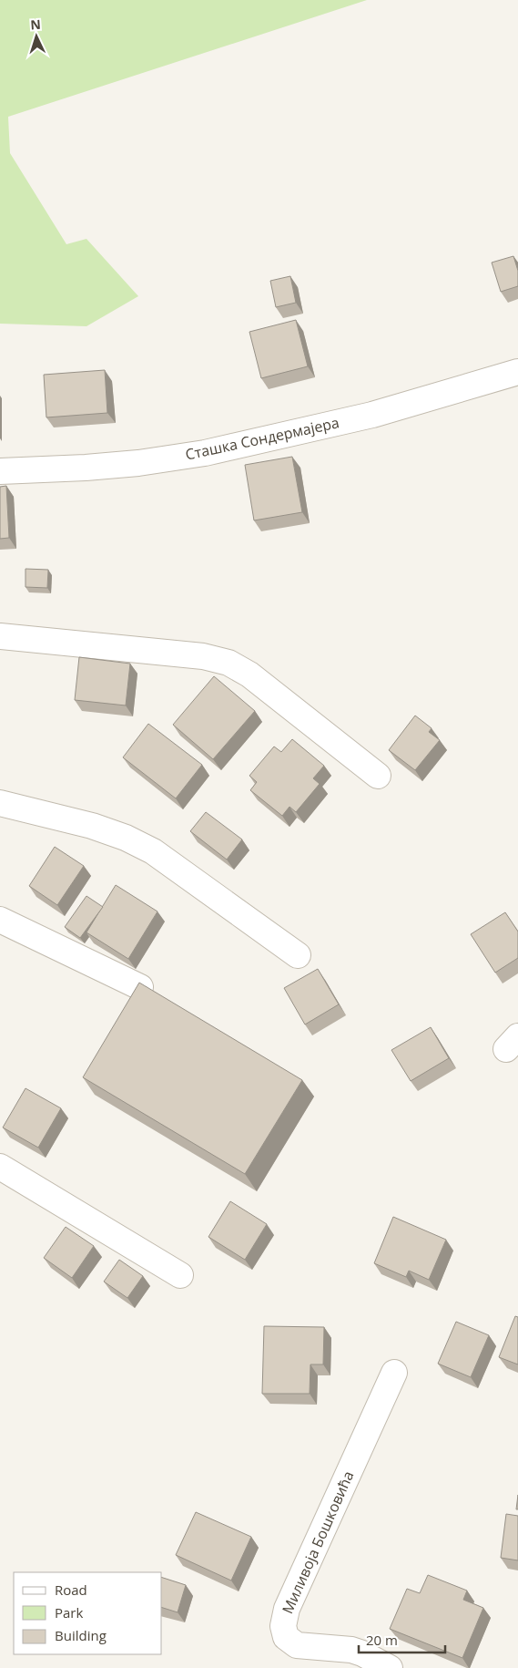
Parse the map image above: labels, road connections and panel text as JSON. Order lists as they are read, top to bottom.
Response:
{
  "streets": {
    "street": ["Сташка Сондермајера", "Миливоја Бошковића"]
  },
  "legend": ["Road", "Park", "Building"],
  "scale_bar": "20 m",
  "north": "top"
}
